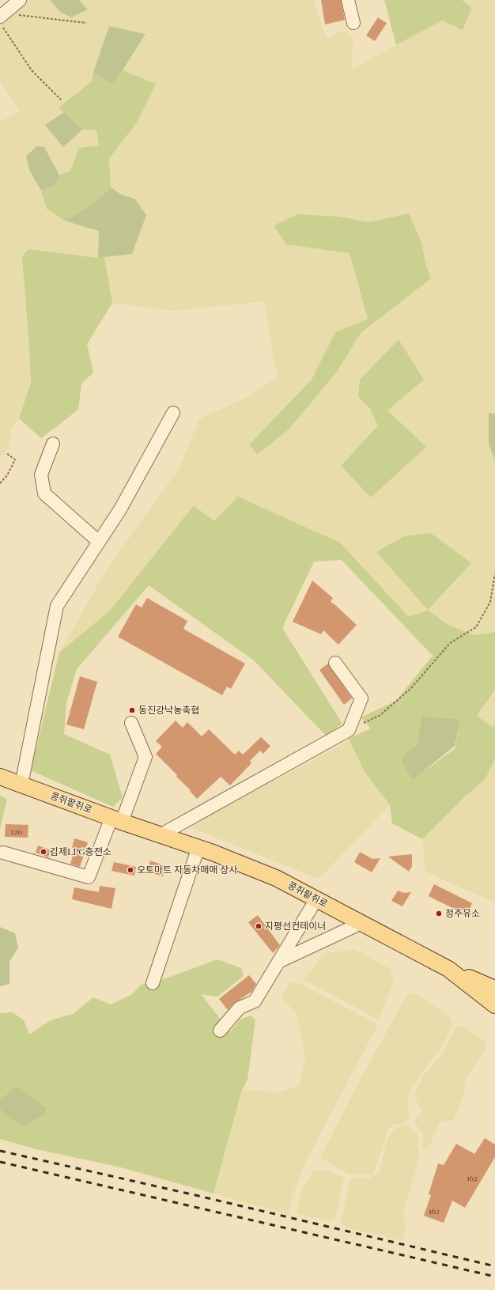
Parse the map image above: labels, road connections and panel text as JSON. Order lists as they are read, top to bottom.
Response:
{
  "streets": {
    "main road": ["콩쥐팥쥐로"]
  },
  "places": [
    "동진강낙농축협",
    "김제LPG충전소",
    "오토마트 자동차매매 상사",
    "정주유소",
    "지평선컨테이너"
  ],
  "house_numbers": ["120", "162", "162"]
}
